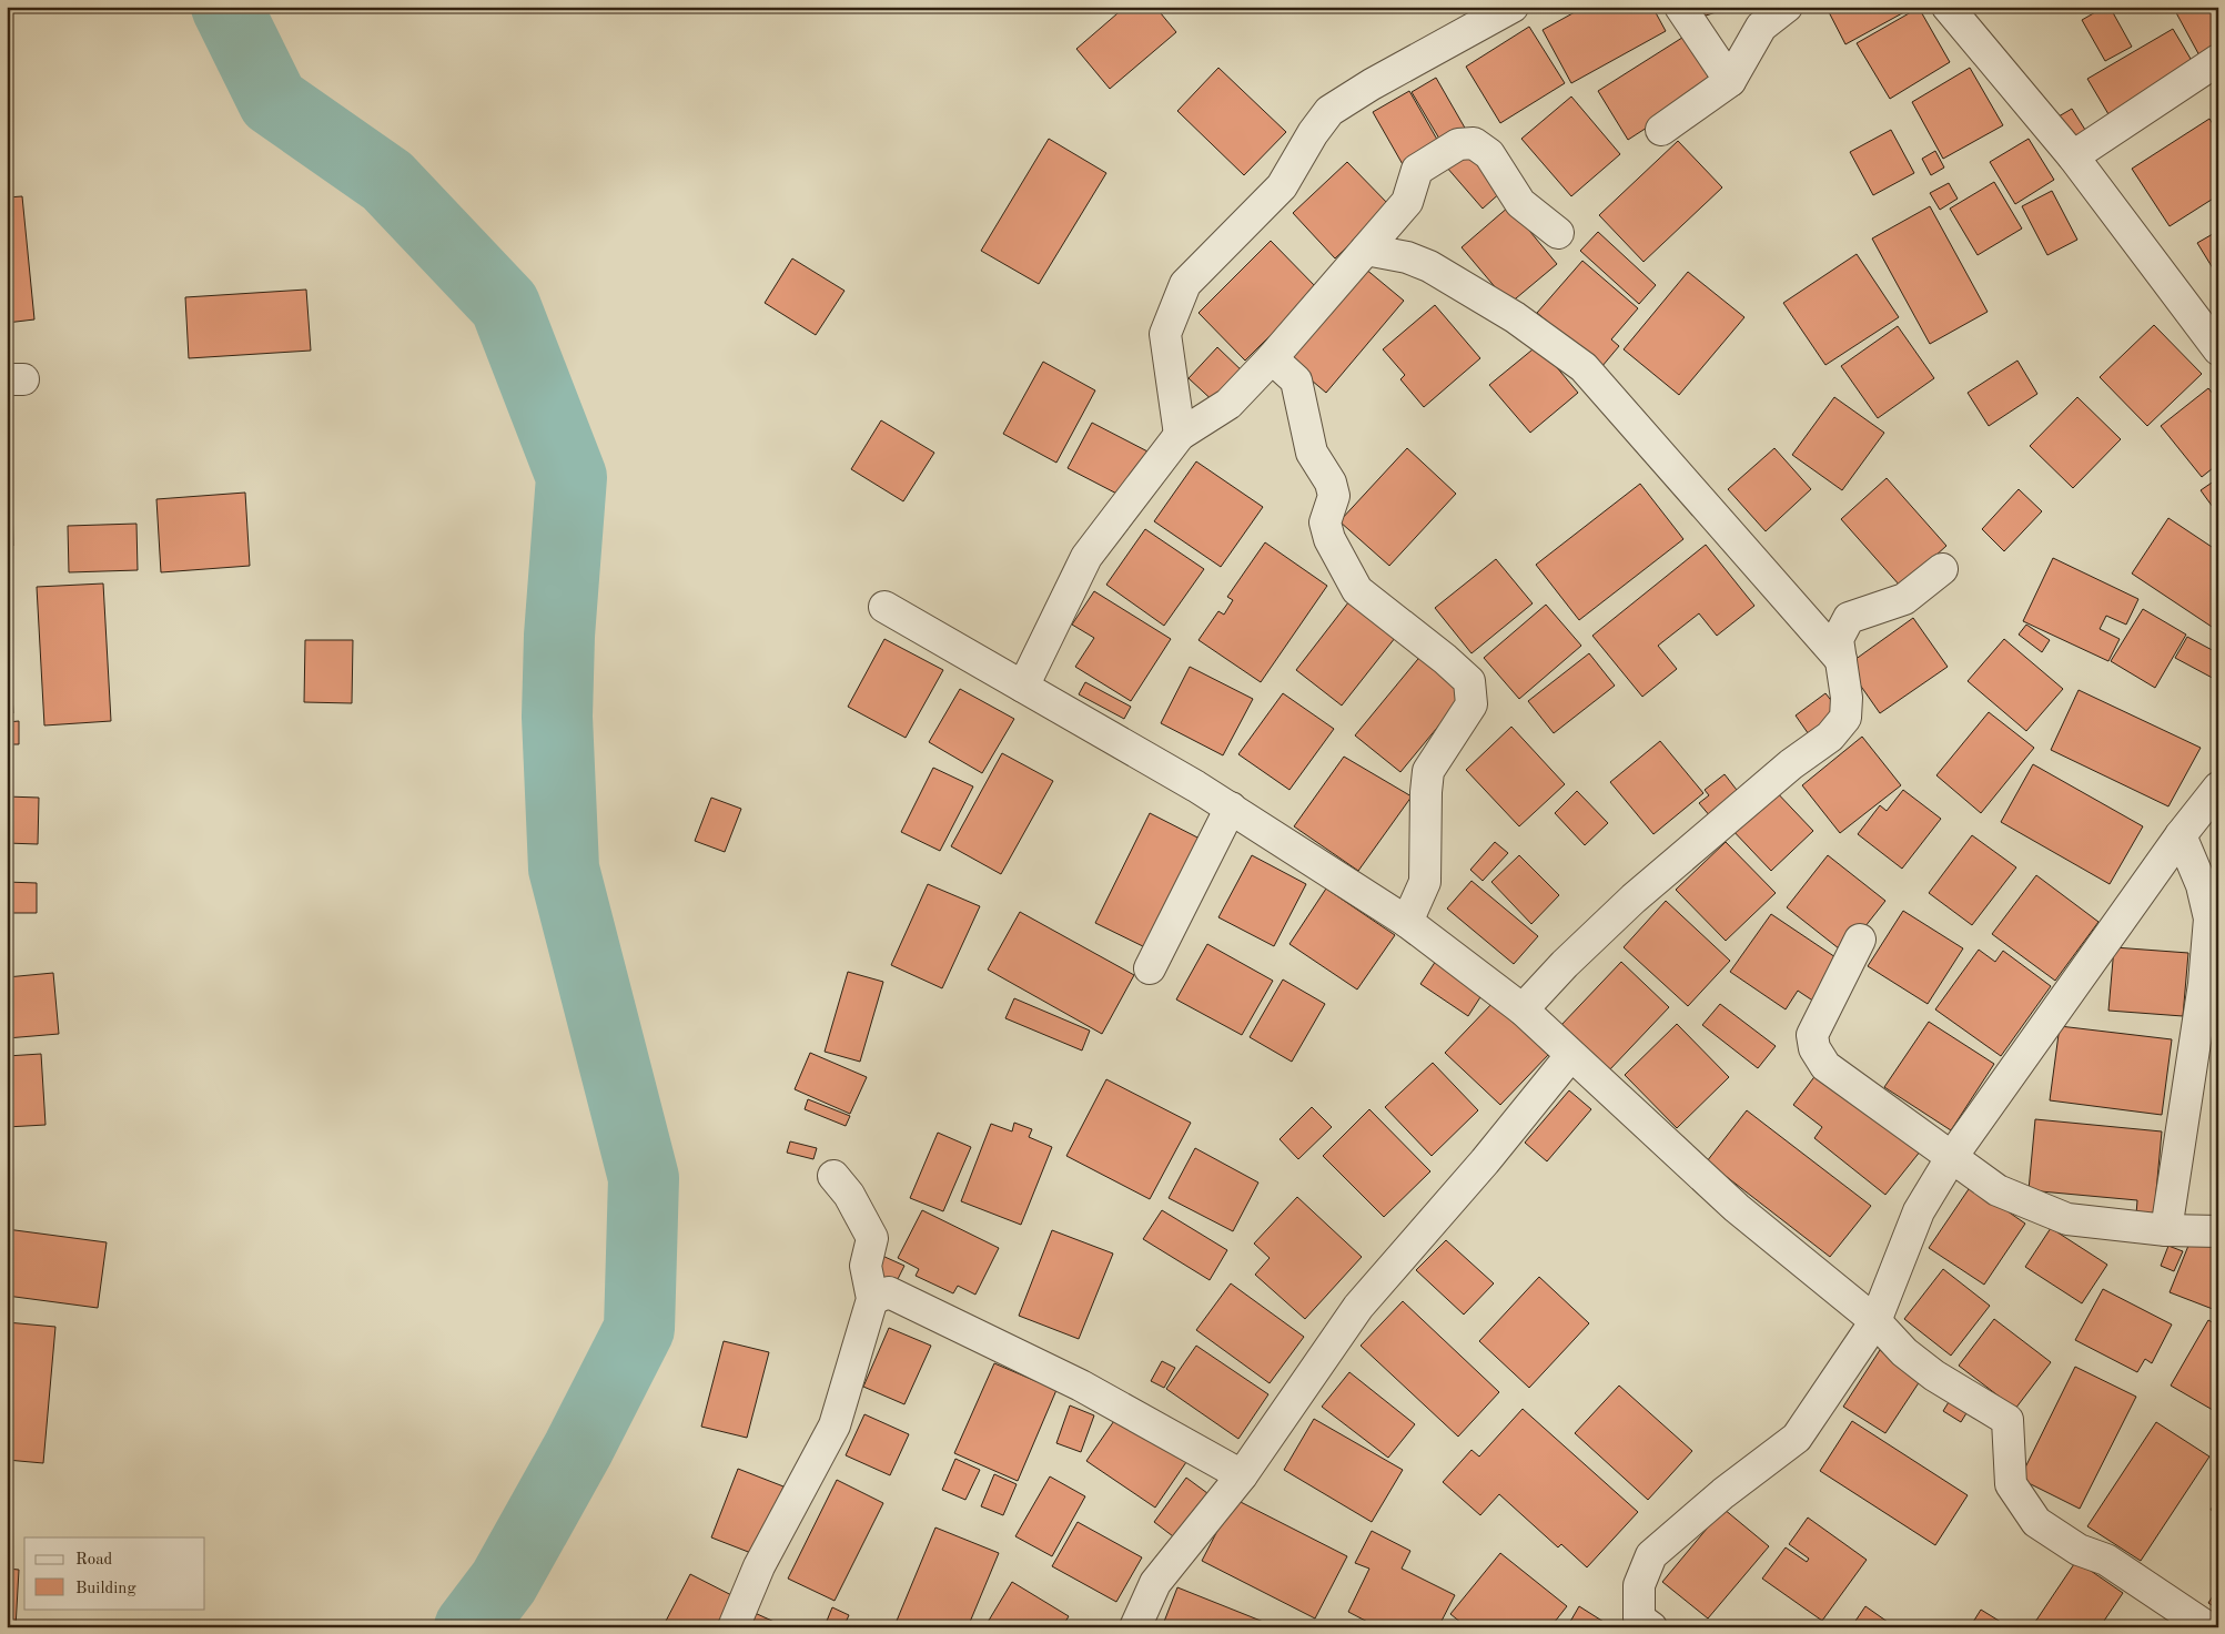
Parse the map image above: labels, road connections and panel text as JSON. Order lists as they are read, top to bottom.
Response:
{
  "legend": ["Road", "Building"]
}
